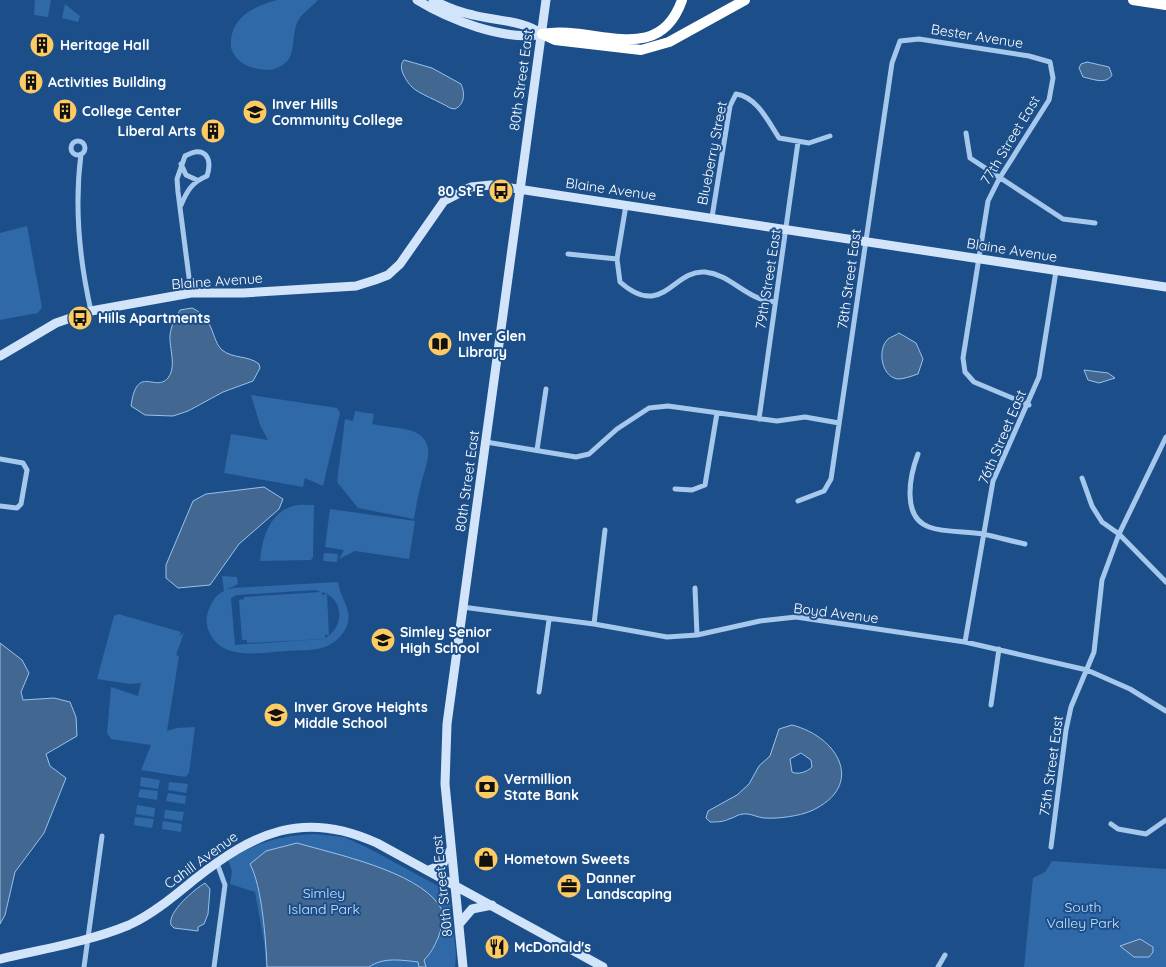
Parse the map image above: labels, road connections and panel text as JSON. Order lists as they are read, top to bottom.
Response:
{
  "streets": {
    "street": [
      "Bester Avenue",
      "80th Street East",
      "77th Street East",
      "Blueberry Street",
      "Blaine Avenue",
      "79th Street East",
      "78th Street East",
      "76th Street East",
      "Boyd Avenue",
      "75th Street East",
      "Cahill Avenue"
    ]
  },
  "crossings": [
    ["Bester Avenue", "77th Street East"],
    ["Bester Avenue", "78th Street East"],
    ["80th Street East", "Blaine Avenue"],
    ["80th Street East", "Boyd Avenue"],
    ["80th Street East", "Cahill Avenue"],
    ["77th Street East", "Blaine Avenue"],
    ["77th Street East", "76th Street East"],
    ["Blueberry Street", "Blaine Avenue"],
    ["Blueberry Street", "79th Street East"],
    ["Blaine Avenue", "79th Street East"],
    ["Blaine Avenue", "78th Street East"],
    ["Blaine Avenue", "76th Street East"],
    ["76th Street East", "Boyd Avenue"],
    ["Boyd Avenue", "75th Street East"]
  ],
  "parks": ["Simley Island Park", "South Valley Park"],
  "places": {
    "building": [
      "Heritage Hall",
      "Activities Building",
      "College Center",
      "Liberal Arts"
    ],
    "school or university": ["Inver Hills Community College", "Simley Senior High School", "Inver Grove Heights Middle School"],
    "bus stop": ["80 St E", "Hills Apartments"],
    "library": ["Inver Glen Library"],
    "bank": ["Vermillion State Bank"],
    "shop": ["Hometown Sweets"],
    "office": ["Danner Landscaping"],
    "restaurant": ["McDonald's"]
  }
}
